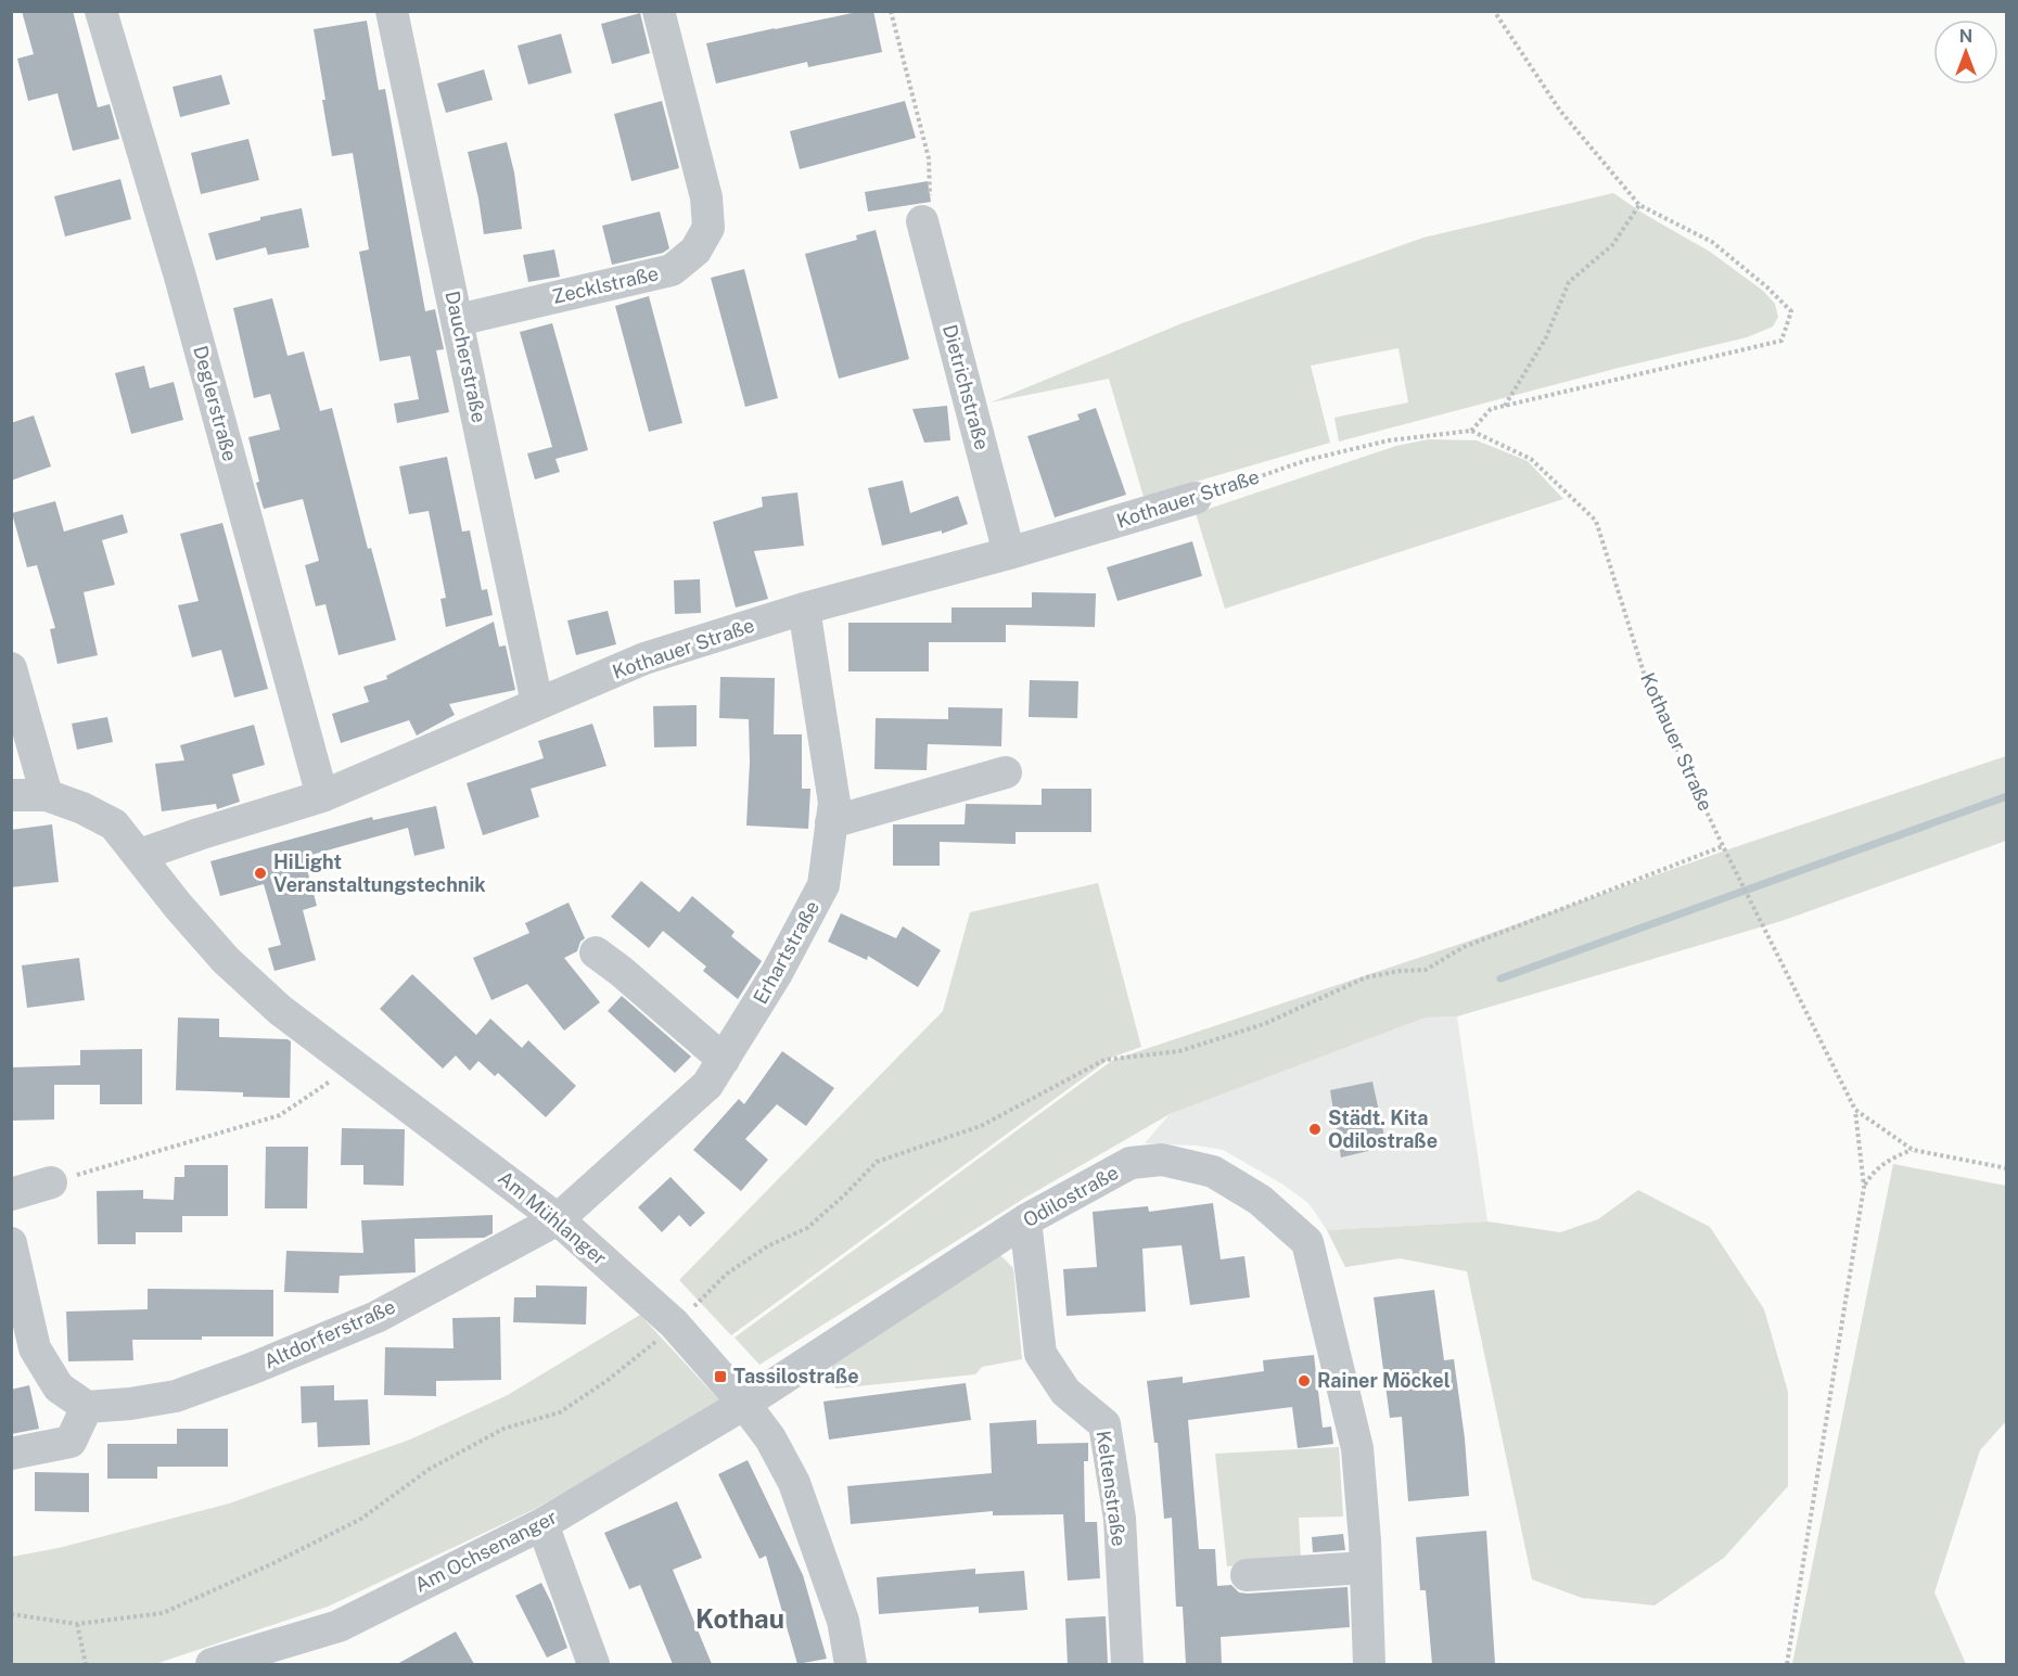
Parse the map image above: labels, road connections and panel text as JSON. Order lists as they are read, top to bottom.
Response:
{
  "streets": {
    "street": [
      "Zecklstraße",
      "Daucherstraße",
      "Dietrichstraße",
      "Deglerstraße",
      "Kothauer Straße",
      "Erhartstraße",
      "Odilostraße",
      "Am Mühlanger",
      "Altdorferstraße",
      "Keltenstraße",
      "Am Ochsenanger"
    ]
  },
  "crossings": [
    ["Zecklstraße", "Daucherstraße"],
    ["Daucherstraße", "Kothauer Straße"],
    ["Dietrichstraße", "Kothauer Straße"],
    ["Deglerstraße", "Kothauer Straße"],
    ["Kothauer Straße", "Erhartstraße"],
    ["Kothauer Straße", "Am Mühlanger"],
    ["Erhartstraße", "Am Mühlanger"],
    ["Erhartstraße", "Altdorferstraße"],
    ["Odilostraße", "Am Mühlanger"],
    ["Odilostraße", "Keltenstraße"],
    ["Odilostraße", "Am Ochsenanger"],
    ["Am Mühlanger", "Altdorferstraße"],
    ["Am Mühlanger", "Am Ochsenanger"]
  ],
  "districts": ["Kothau"],
  "places": {
    "other": ["HiLight Veranstaltungstechnik", "Städt. Kita Odilostraße", "Rainer Möckel"],
    "transit": ["Tassilostraße"]
  },
  "north": "top"
}
